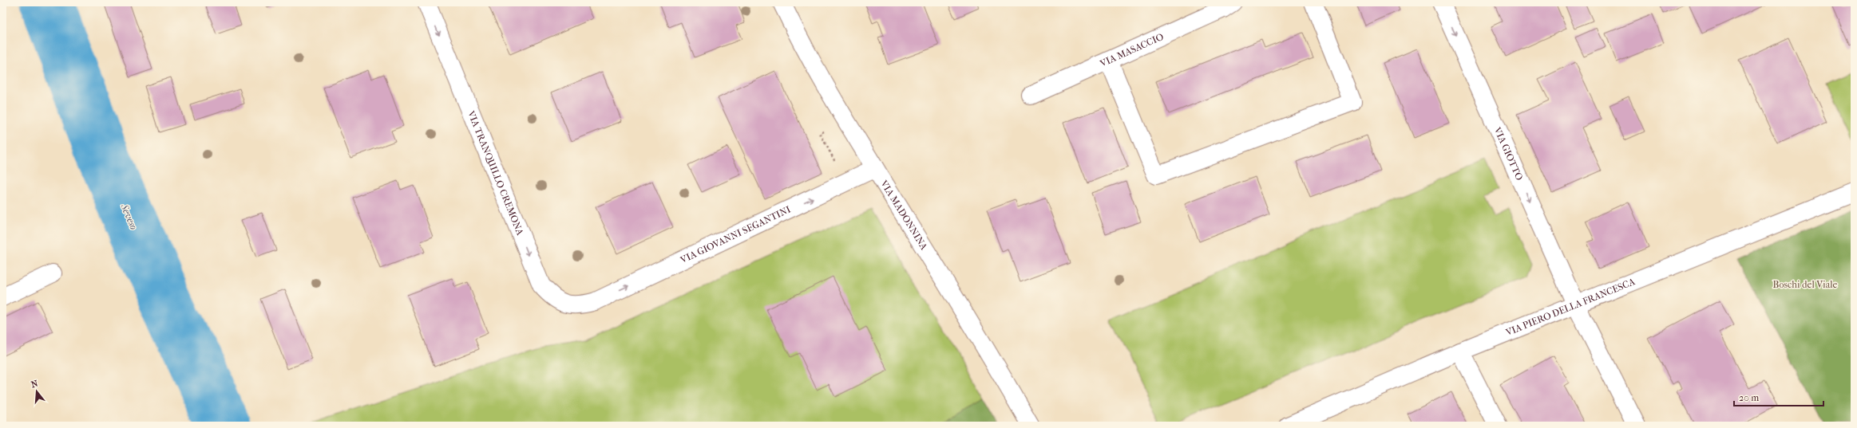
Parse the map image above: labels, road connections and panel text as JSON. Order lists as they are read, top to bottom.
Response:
{
  "streets": {
    "street": [
      "VIA MASACCIO",
      "VIA GIOTTO",
      "VIA TRANQUILLO CREMONA",
      "VIA MADONNINA",
      "VIA GIOVANNI SEGANTINI",
      "VIA PIERO DELLA FRANCESCA"
    ]
  },
  "crossings": [
    ["VIA GIOTTO", "VIA PIERO DELLA FRANCESCA"],
    ["VIA TRANQUILLO CREMONA", "VIA GIOVANNI SEGANTINI"],
    ["VIA MADONNINA", "VIA GIOVANNI SEGANTINI"]
  ],
  "one_way": ["VIA GIOTTO", "VIA TRANQUILLO CREMONA", "VIA GIOVANNI SEGANTINI"],
  "water": ["Seveso"],
  "parks": ["Boschi del Viale"],
  "scale_bar": "20 m",
  "north": "top"
}
